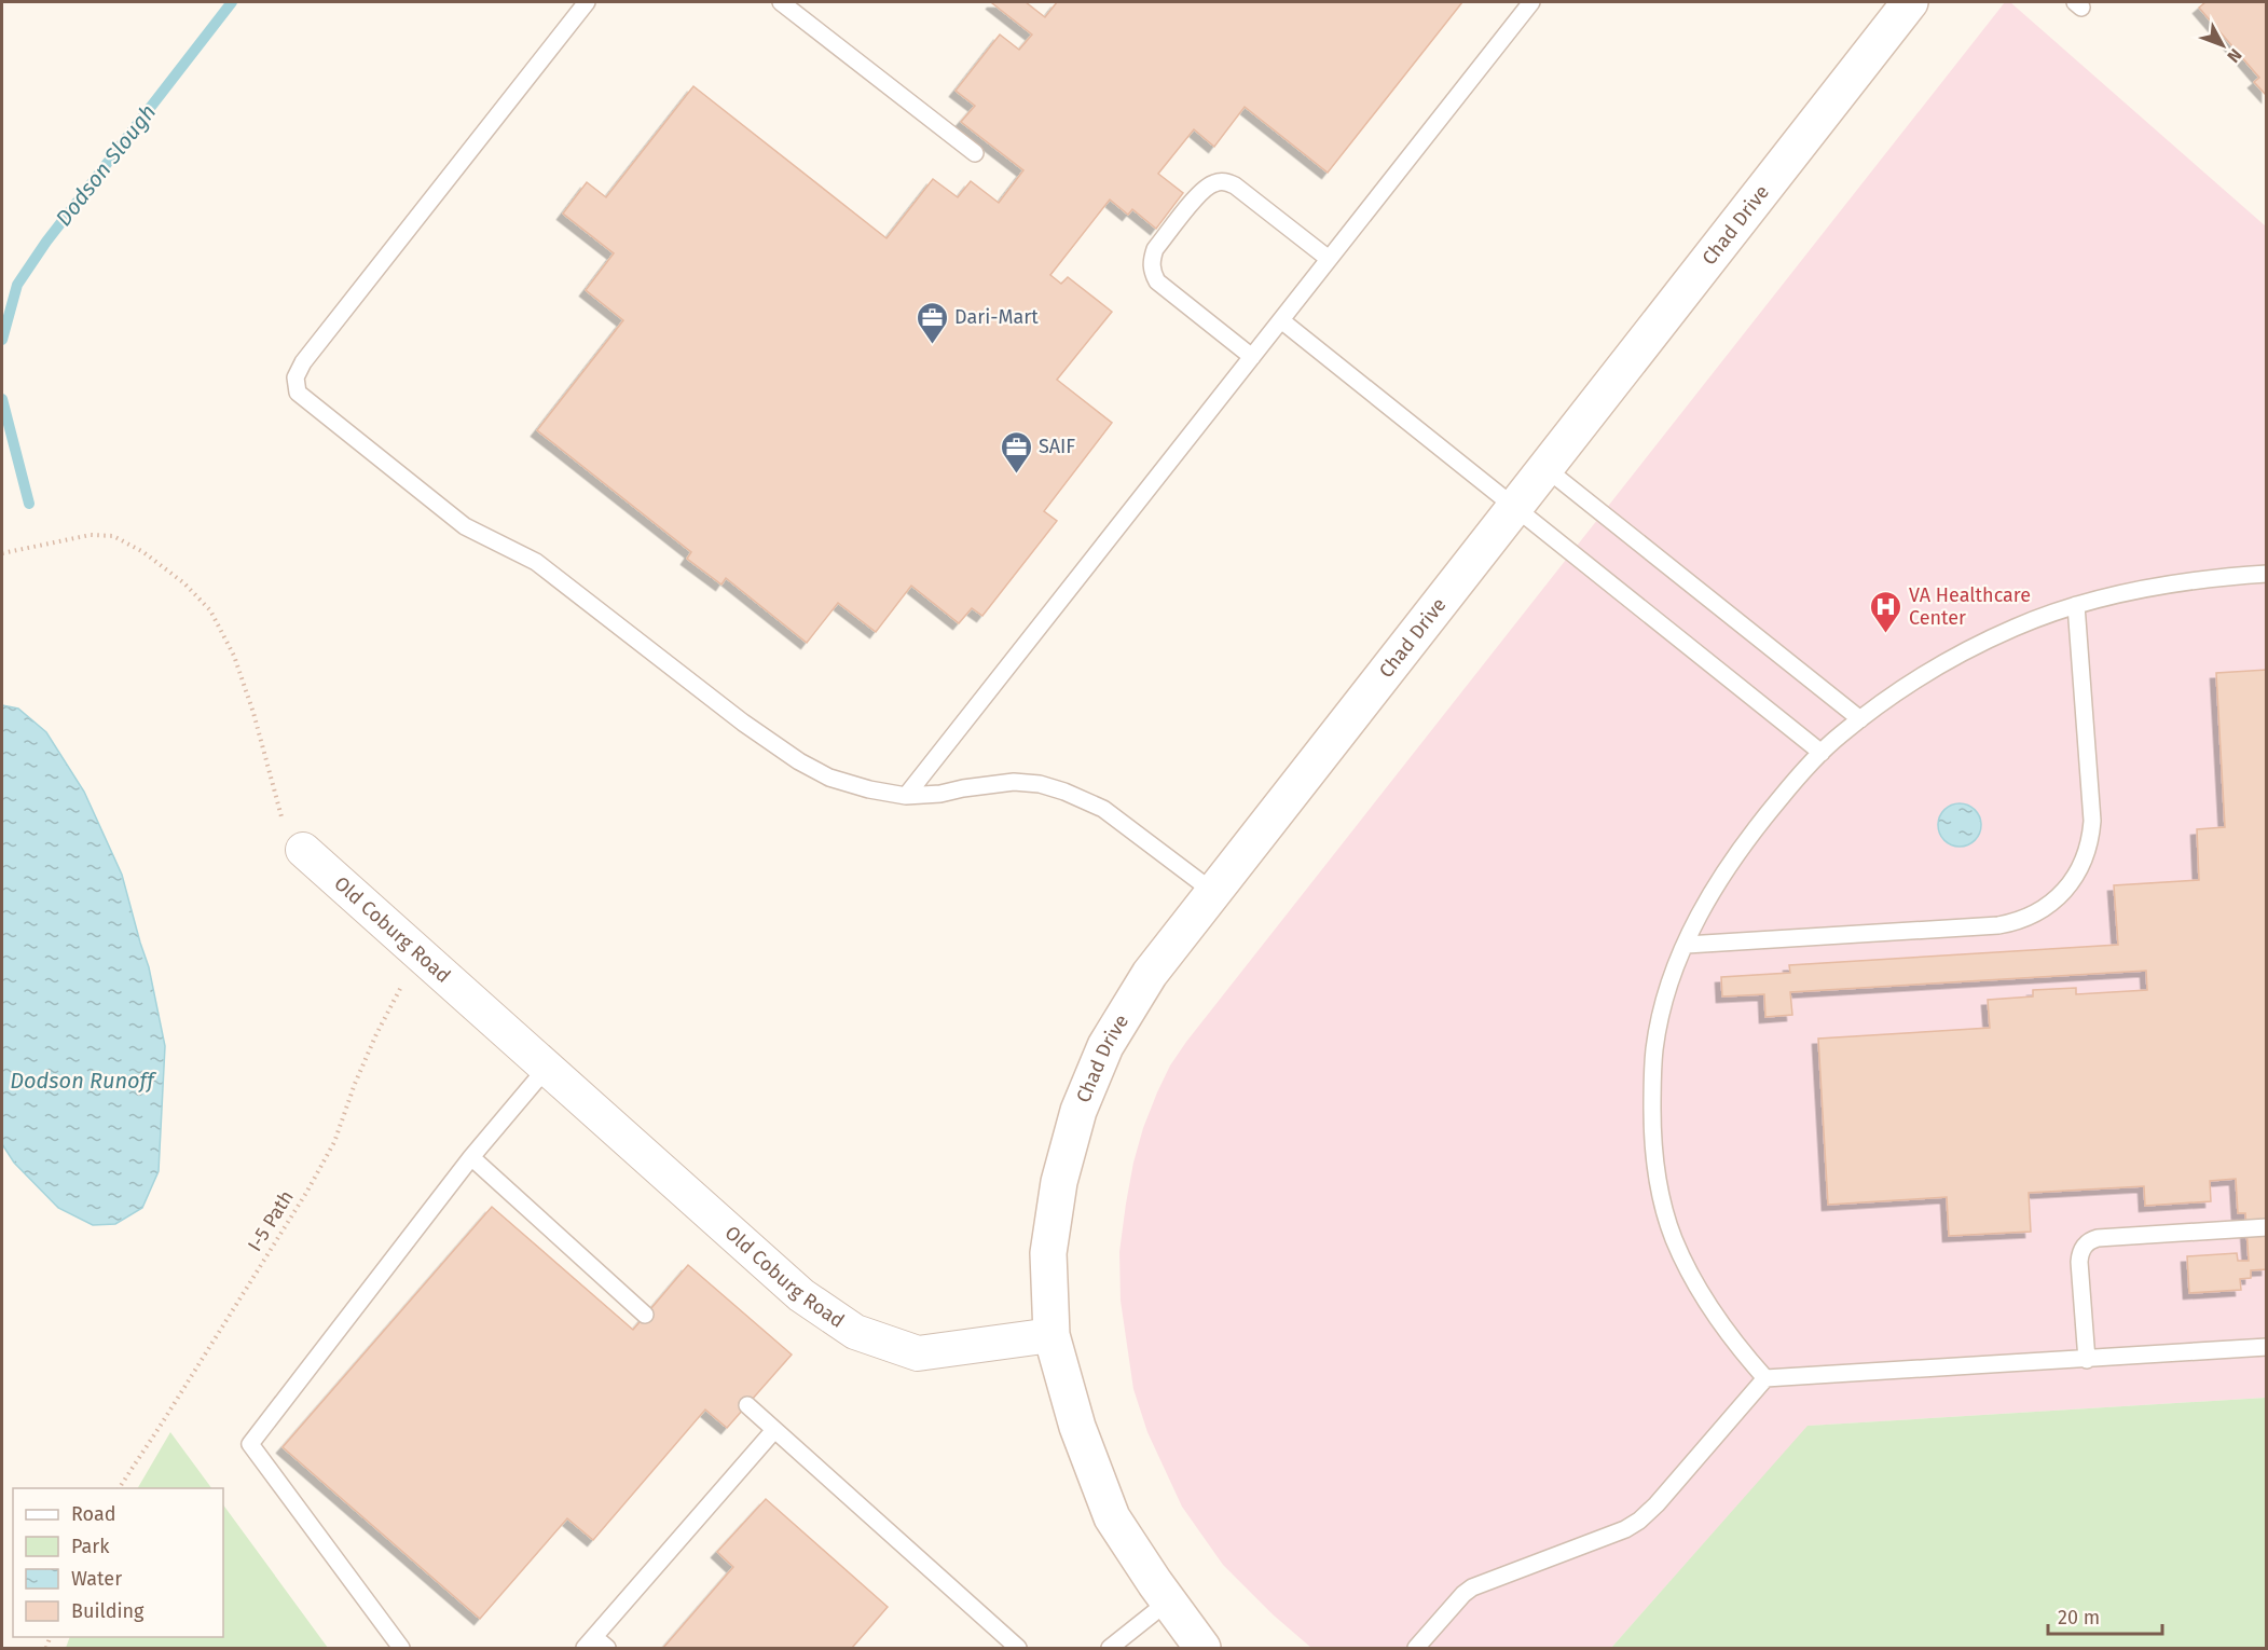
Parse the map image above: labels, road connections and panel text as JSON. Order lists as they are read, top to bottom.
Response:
{
  "streets": {
    "street": ["Chad Drive", "Old Coburg Road"],
    "path": ["I-5 Path"]
  },
  "crossings": [
    ["Chad Drive", "Old Coburg Road"],
    ["Old Coburg Road", "I-5 Path"]
  ],
  "water": ["Dodson Slough", "Dodson Runoff"],
  "places": {
    "office": ["Dari-Mart", "SAIF"],
    "hospital": ["VA Healthcare Center"]
  },
  "legend": [
    "Road",
    "Park",
    "Water",
    "Building"
  ],
  "scale_bar": "20 m",
  "north": "bottom right"
}
